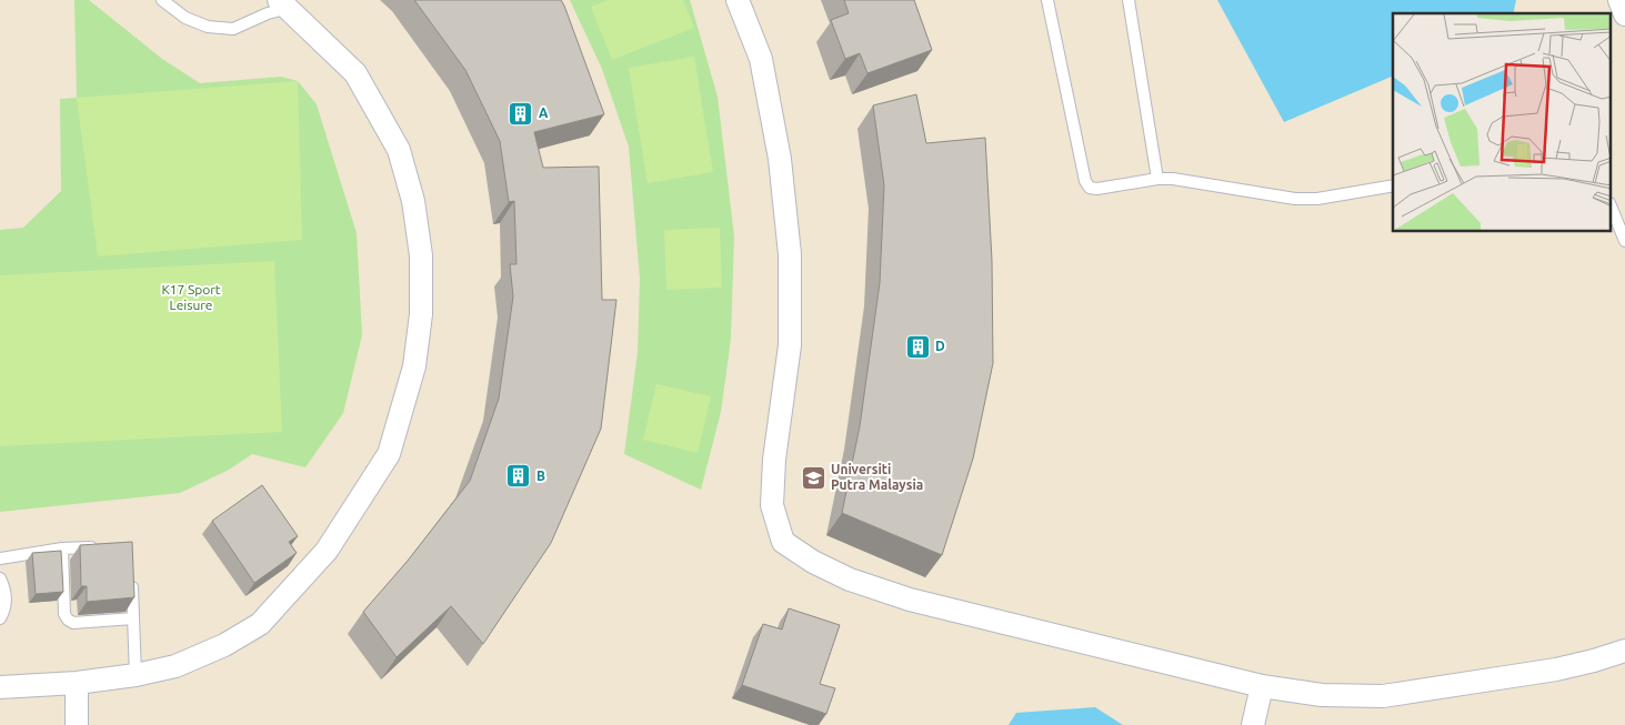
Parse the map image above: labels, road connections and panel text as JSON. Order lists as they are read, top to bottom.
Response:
{
  "parks": ["K17 Sport Leisure"],
  "places": {
    "building": ["A", "D", "B"],
    "school or university": ["Universiti Putra Malaysia"]
  }
}
